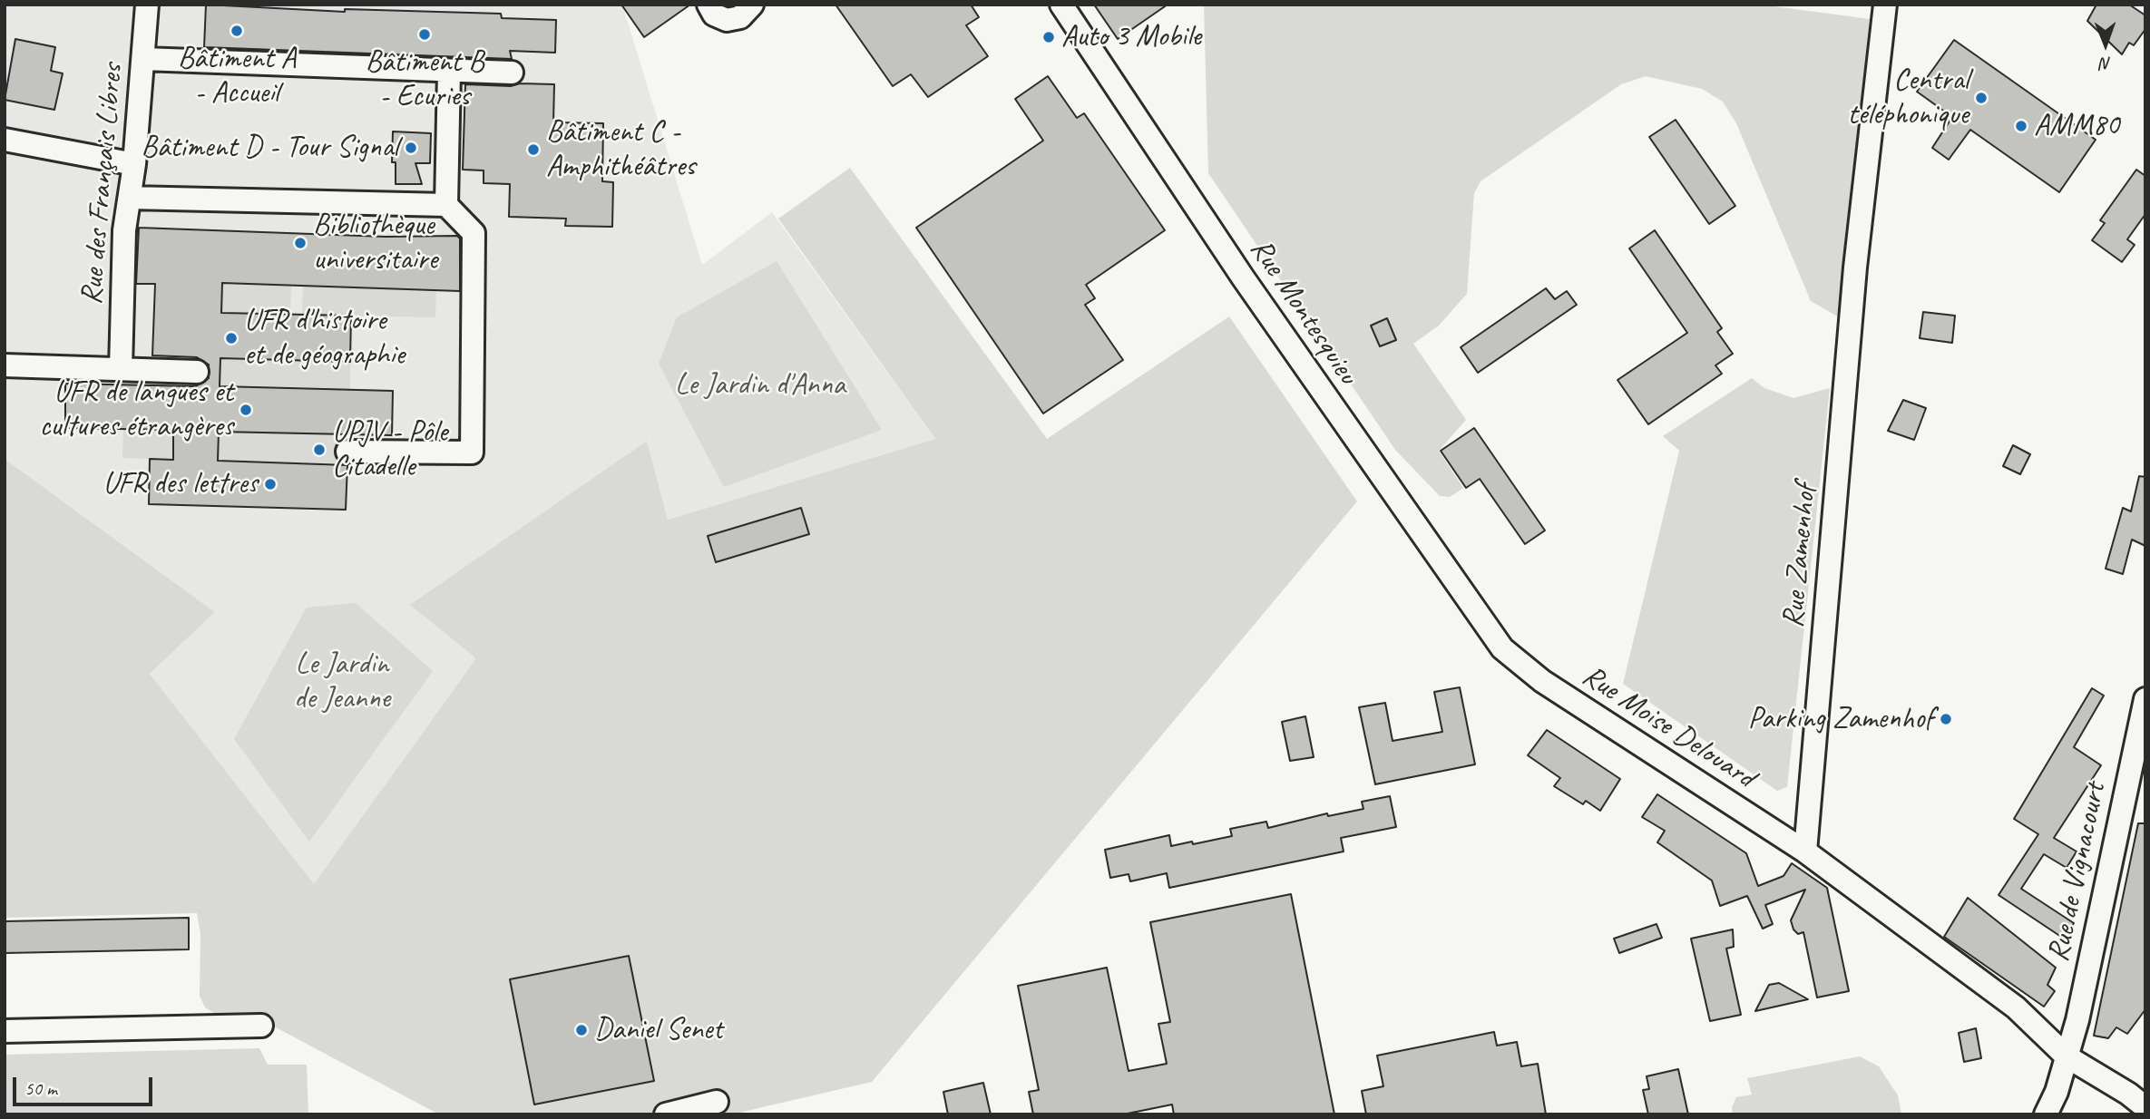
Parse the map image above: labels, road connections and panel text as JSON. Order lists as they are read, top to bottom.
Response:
{
  "streets": {
    "street": [
      "Rue des Français Libres",
      "Rue Montesquieu",
      "Rue Zamenhof",
      "Rue Moise Delouard",
      "Rue de Vignacourt"
    ]
  },
  "crossings": [
    ["Rue Montesquieu", "Rue Moise Delouard"],
    ["Rue Zamenhof", "Rue Moise Delouard"]
  ],
  "parks": ["Le Jardin d'Anna", "Le Jardin de Jeanne"],
  "places": [
    "Bâtiment A - Accueil",
    "Bâtiment B - Ecuries",
    "Auto 3 Mobile",
    "Central téléphonique",
    "AMM80",
    "Bâtiment D - Tour Signal",
    "Bâtiment C - Amphithéâtres",
    "Bibliothèque universitaire",
    "UFR d'histoire et de géographie",
    "UFR de langues et cultures étrangères",
    "UPJV - Pôle Citadelle",
    "UFR des lettres",
    "Parking Zamenhof",
    "Daniel Senet"
  ],
  "scale_bar": "50 m",
  "north": "bottom"
}
